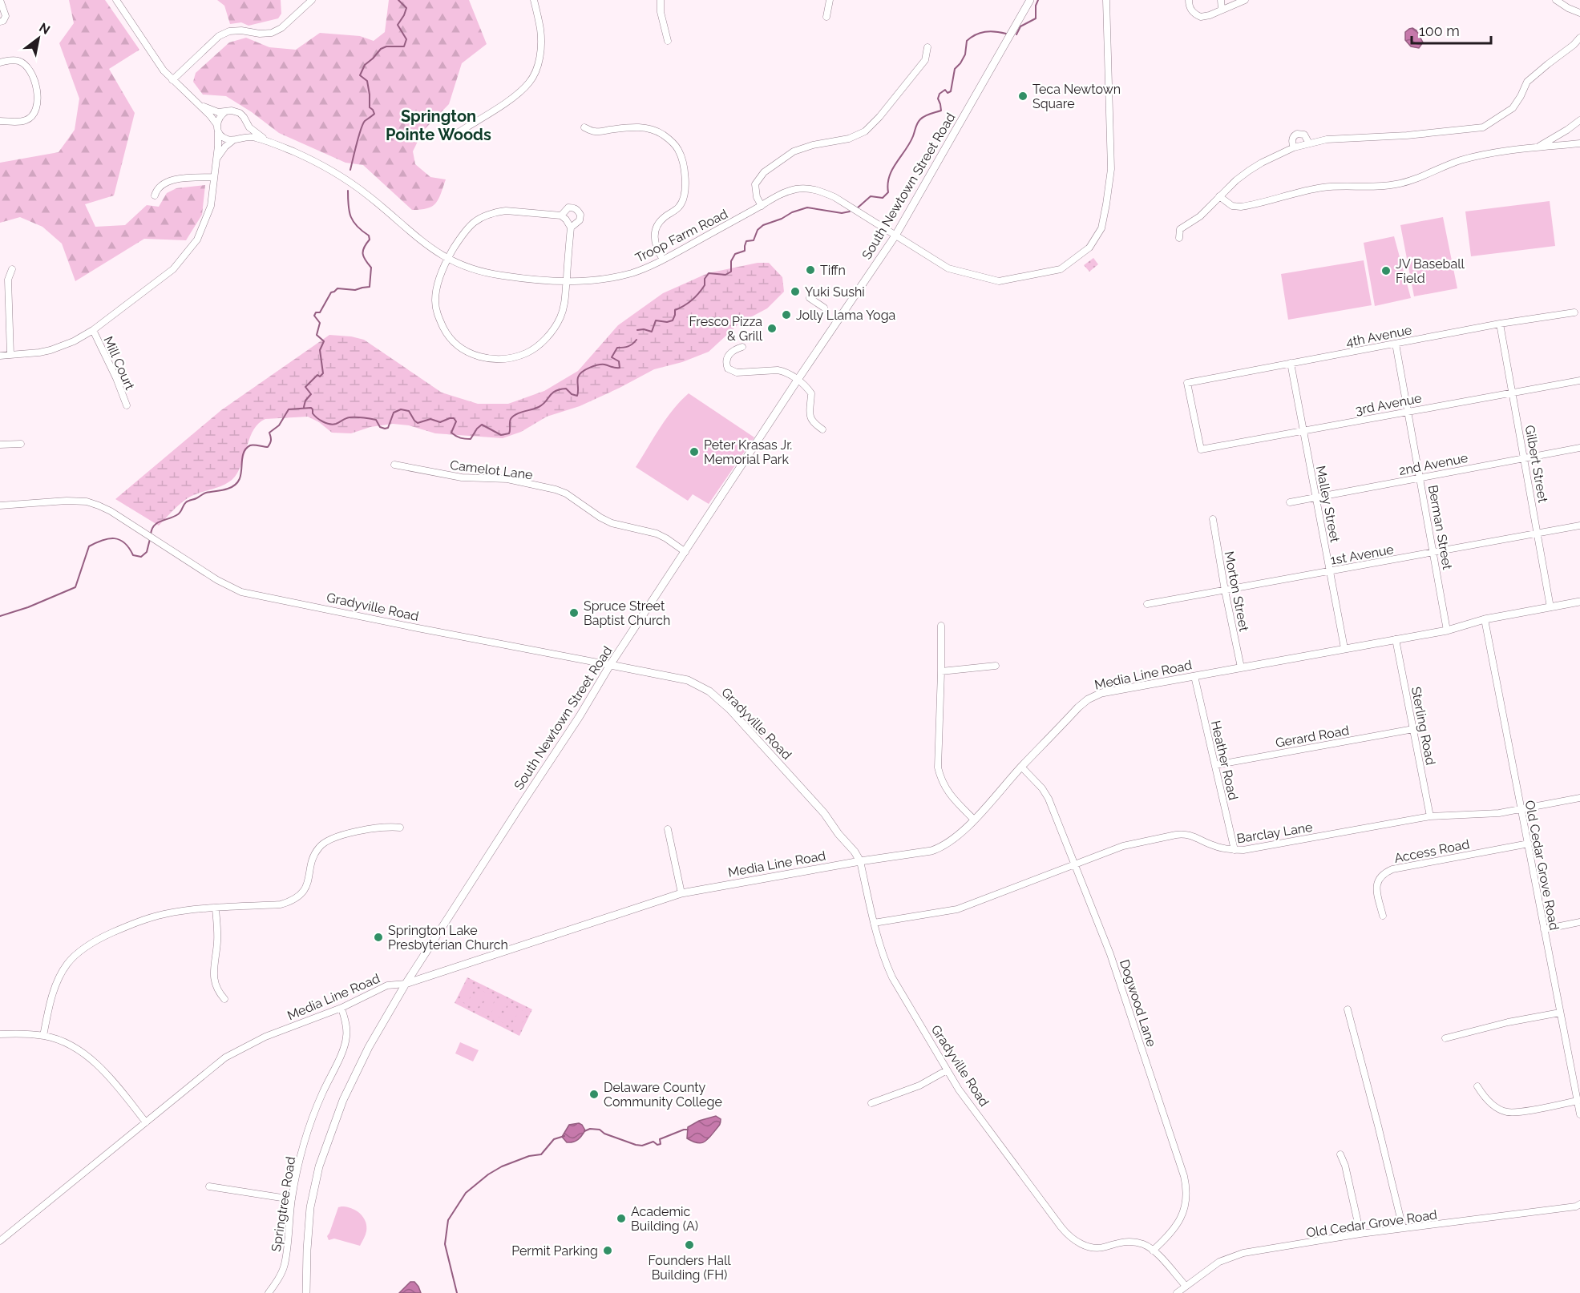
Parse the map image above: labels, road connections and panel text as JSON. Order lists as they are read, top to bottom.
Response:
{
  "streets": {
    "main road": ["South Newtown Street Road", "Gradyville Road", "Media Line Road"],
    "street": [
      "Troop Farm Road",
      "4th Avenue",
      "Mill Court",
      "3rd Avenue",
      "2nd Avenue",
      "Gilbert Street",
      "Camelot Lane",
      "Malley Street",
      "Berman Street",
      "1st Avenue",
      "Morton Street",
      "Sterling Road",
      "Gerard Road",
      "Heather Road",
      "Barclay Lane",
      "Access Road",
      "Old Cedar Grove Road",
      "Dogwood Lane",
      "Springtree Road"
    ]
  },
  "crossings": [
    ["South Newtown Street Road", "Troop Farm Road"],
    ["South Newtown Street Road", "Camelot Lane"],
    ["South Newtown Street Road", "Gradyville Road"],
    ["South Newtown Street Road", "Media Line Road"],
    ["4th Avenue", "3rd Avenue"],
    ["4th Avenue", "Gilbert Street"],
    ["4th Avenue", "Malley Street"],
    ["4th Avenue", "Berman Street"],
    ["3rd Avenue", "Gilbert Street"],
    ["3rd Avenue", "Malley Street"],
    ["3rd Avenue", "Berman Street"],
    ["2nd Avenue", "Gilbert Street"],
    ["2nd Avenue", "Malley Street"],
    ["2nd Avenue", "Berman Street"],
    ["Gilbert Street", "1st Avenue"],
    ["Gilbert Street", "Media Line Road"],
    ["Malley Street", "1st Avenue"],
    ["Malley Street", "Media Line Road"],
    ["Berman Street", "1st Avenue"],
    ["Berman Street", "Media Line Road"],
    ["1st Avenue", "Morton Street"],
    ["Morton Street", "Media Line Road"],
    ["Gradyville Road", "Media Line Road"],
    ["Gradyville Road", "Barclay Lane"],
    ["Gradyville Road", "Old Cedar Grove Road"],
    ["Gradyville Road", "Dogwood Lane"],
    ["Media Line Road", "Sterling Road"],
    ["Media Line Road", "Heather Road"],
    ["Media Line Road", "Old Cedar Grove Road"],
    ["Media Line Road", "Dogwood Lane"],
    ["Media Line Road", "Springtree Road"],
    ["Sterling Road", "Gerard Road"],
    ["Sterling Road", "Barclay Lane"],
    ["Gerard Road", "Heather Road"],
    ["Heather Road", "Barclay Lane"],
    ["Barclay Lane", "Old Cedar Grove Road"],
    ["Barclay Lane", "Dogwood Lane"],
    ["Access Road", "Old Cedar Grove Road"]
  ],
  "districts": ["Springton Pointe Woods"],
  "places": [
    "Teca Newtown Square",
    "Tiffn",
    "JV Baseball Field",
    "Yuki Sushi",
    "Jolly Llama Yoga",
    "Fresco Pizza & Grill",
    "Peter Krasas Jr. Memorial Park",
    "Spruce Street Baptist Church",
    "Springton Lake Presbyterian Church",
    "Delaware County Community College",
    "Academic Building (A)",
    "Founders Hall Building (FH)",
    "Permit Parking"
  ],
  "scale_bar": "100 m",
  "north": "top right"
}
